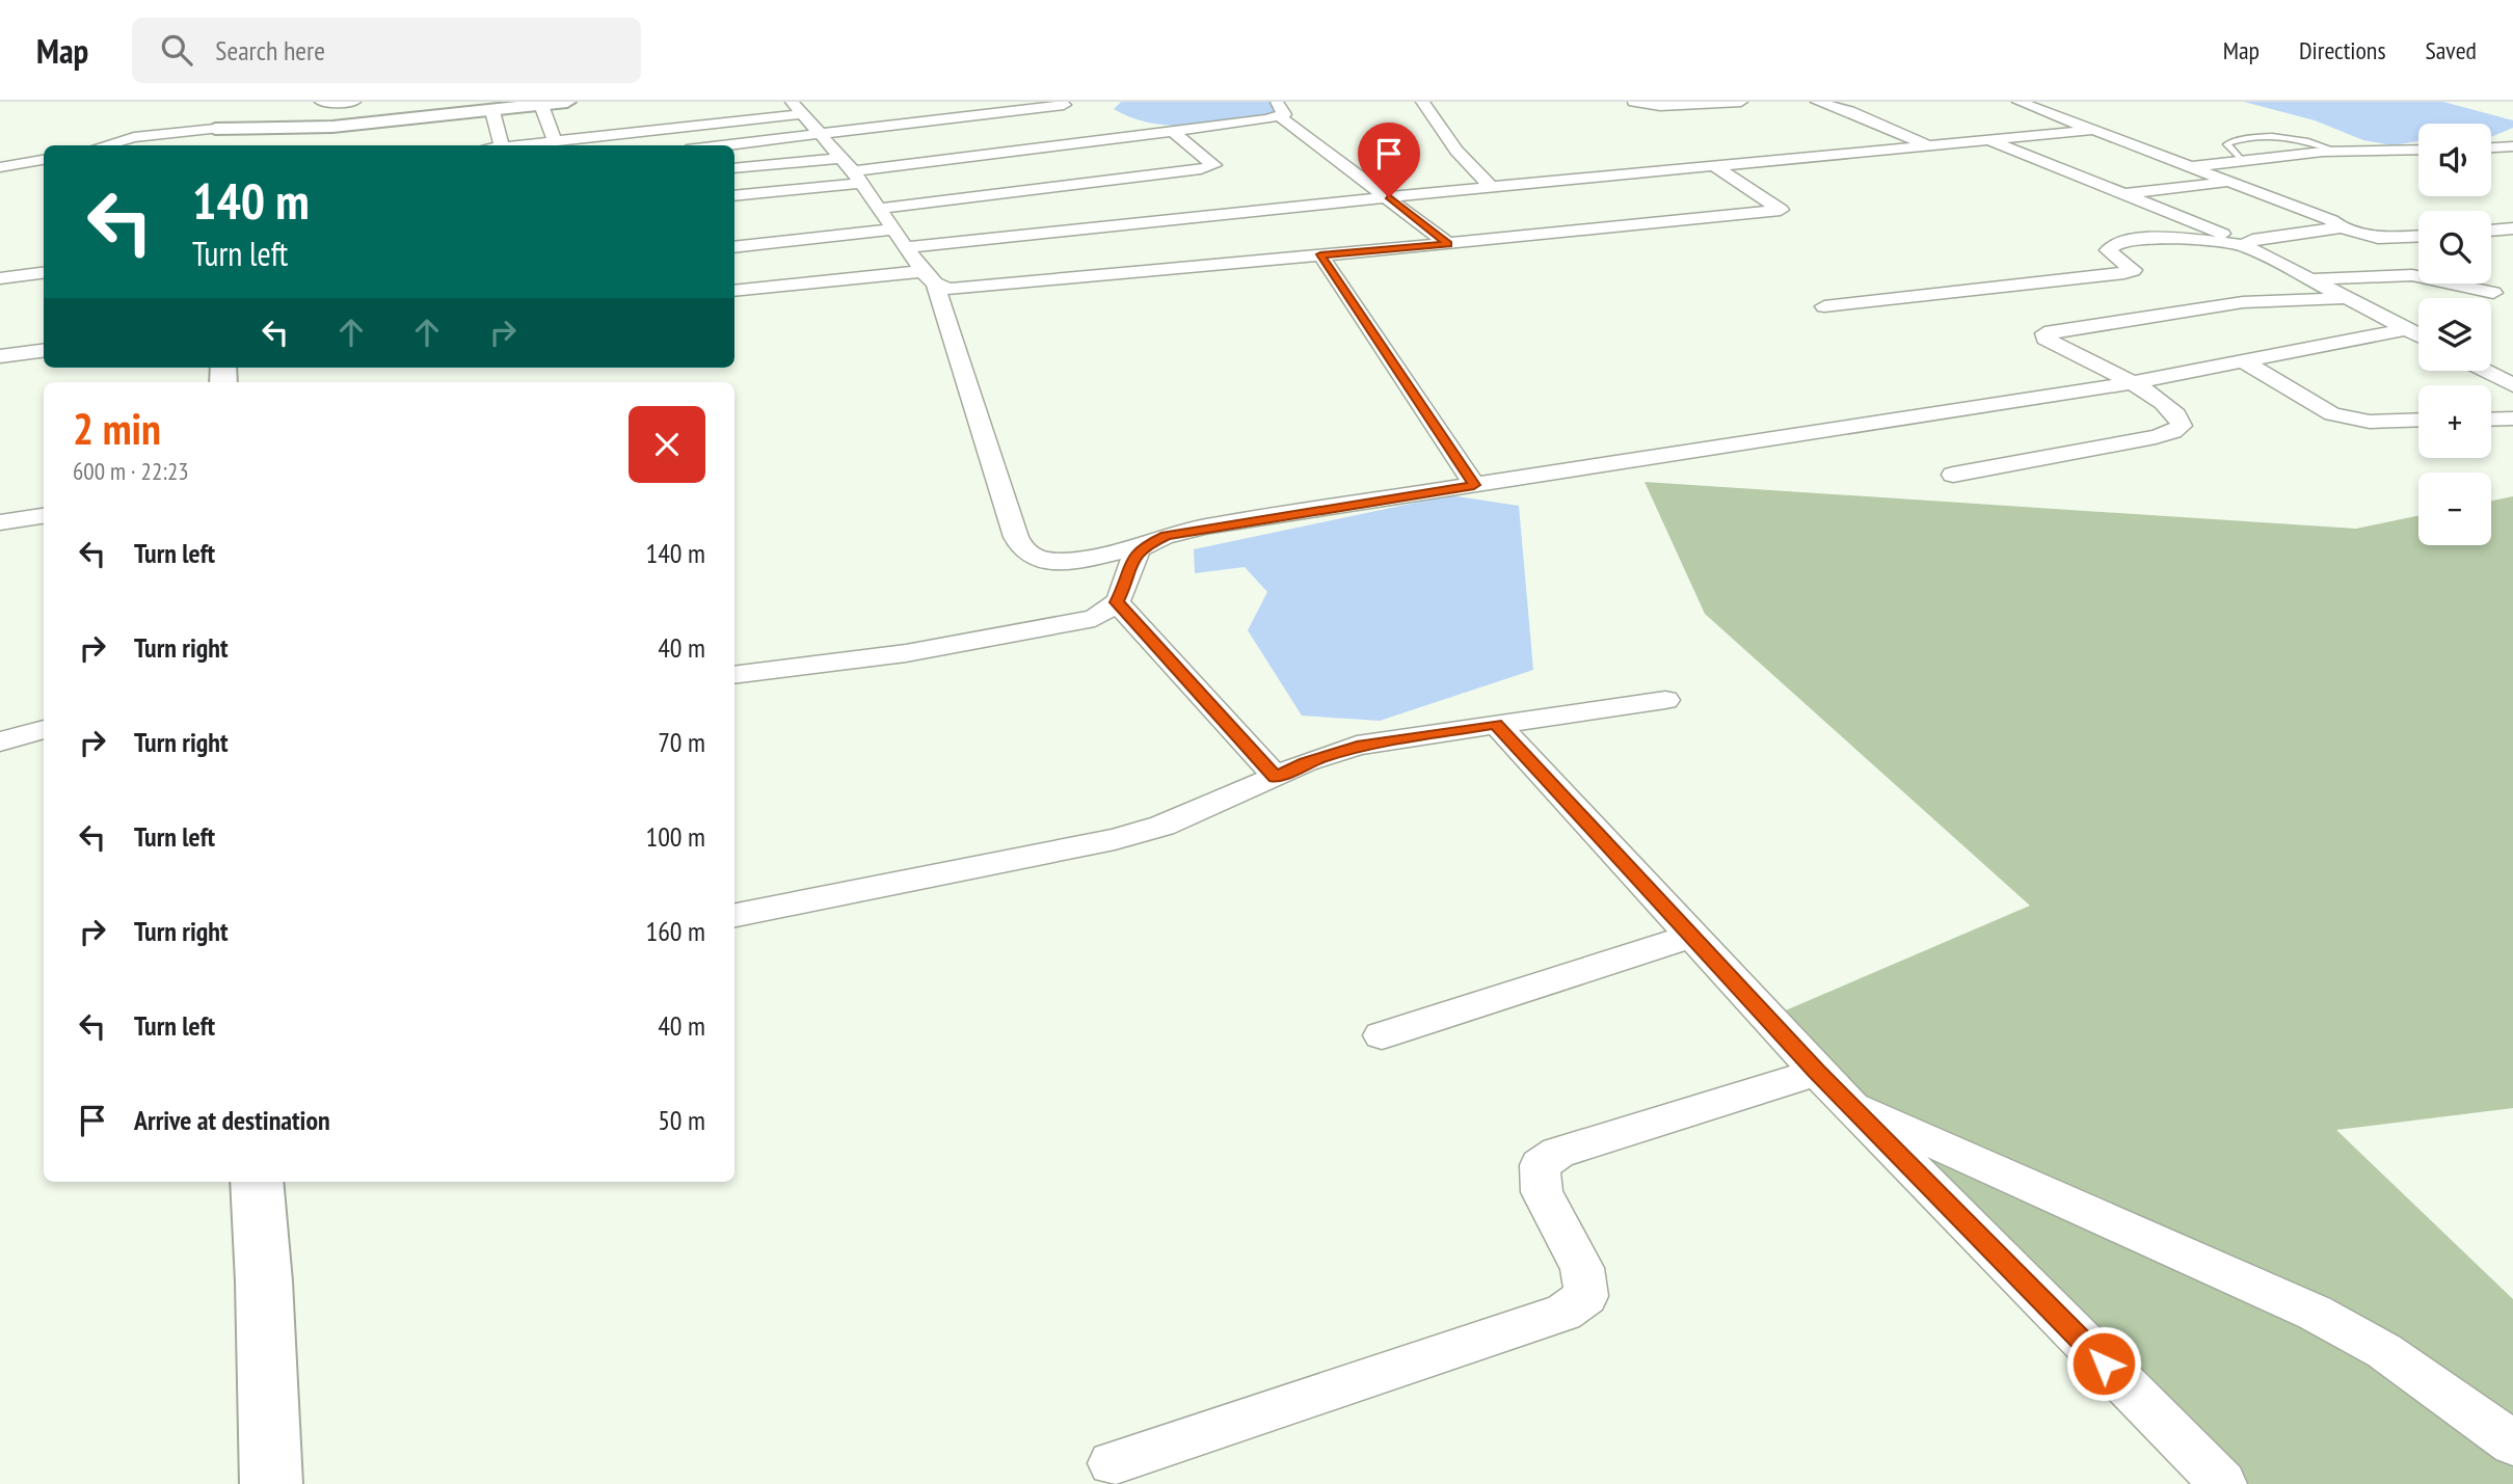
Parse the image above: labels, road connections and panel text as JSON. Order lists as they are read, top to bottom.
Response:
{
  "page": {
    "header": "Map",
    "search": "Search here",
    "nav": ["Map", "Directions", "Saved"],
    "map_buttons": ["+", "−"],
    "turn": ["140 m", "Turn left"],
    "heading": ["2 min", "600 m · 22:23"],
    "list": [
      {
        "name": "Turn left",
        "value": "140 m"
      },
      {
        "name": "Turn right",
        "value": "40 m"
      },
      {
        "name": "Turn right",
        "value": "70 m"
      },
      {
        "name": "Turn left",
        "value": "100 m"
      },
      {
        "name": "Turn right",
        "value": "160 m"
      },
      {
        "name": "Turn left",
        "value": "40 m"
      },
      {
        "name": "Arrive at destination",
        "value": "50 m"
      }
    ]
  }
}
